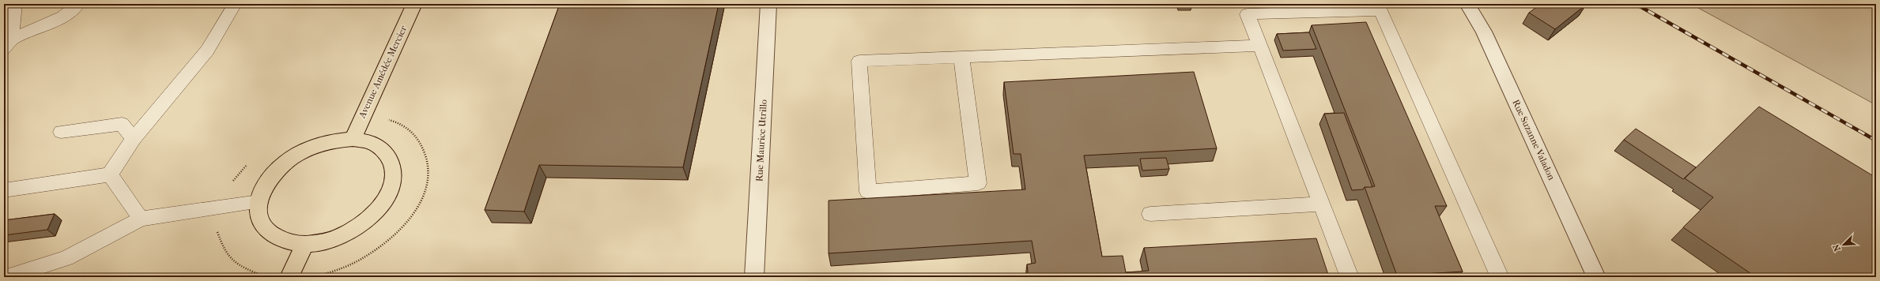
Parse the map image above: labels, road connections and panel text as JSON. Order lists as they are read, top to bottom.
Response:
{
  "streets": {
    "main road": ["Avenue Amédée Mercier"],
    "street": ["Rue Suzanne Valadon", "Rue Maurice Utrillo"]
  },
  "north": "bottom left"
}
